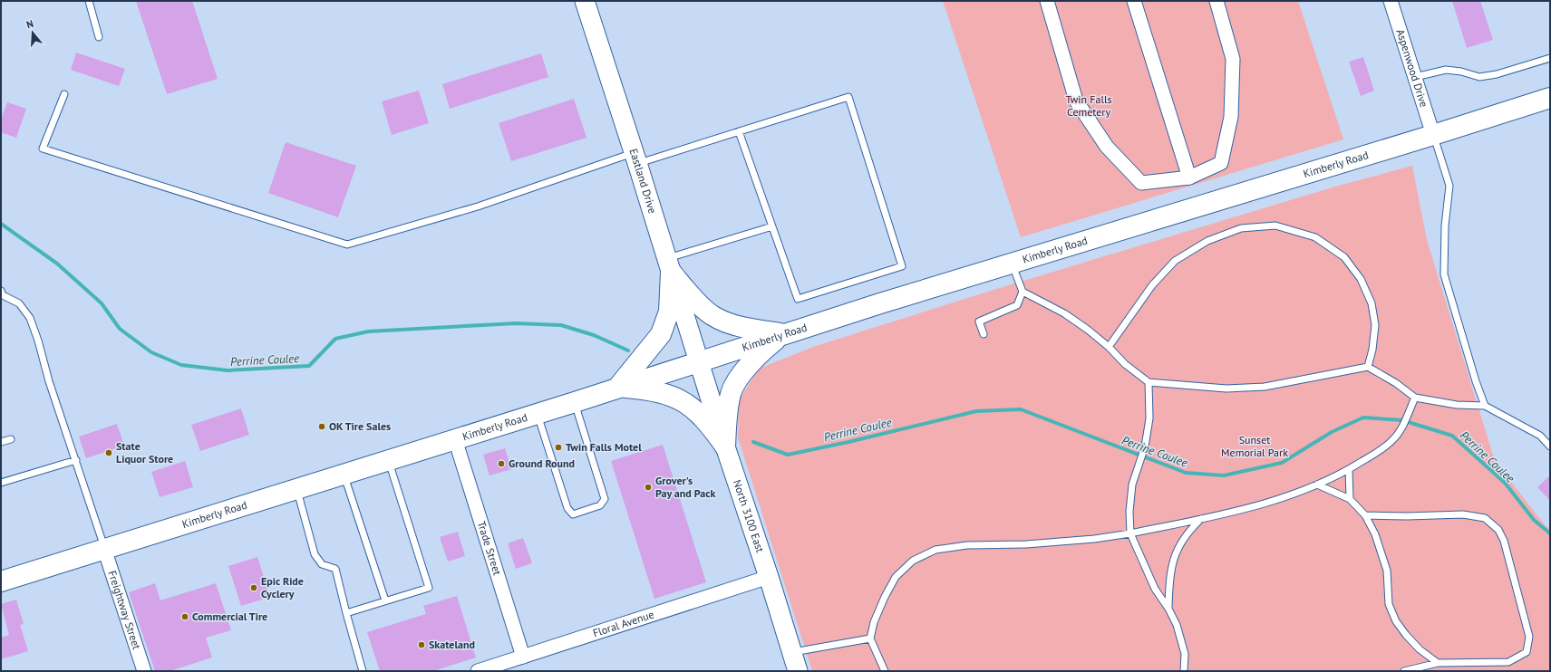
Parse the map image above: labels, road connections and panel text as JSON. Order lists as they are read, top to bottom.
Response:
{
  "streets": {
    "main road": ["Kimberly Road", "Eastland Drive", "North 3100 East"],
    "street": [
      "Aspenwood Drive",
      "Trade Street",
      "Freightway Street",
      "Floral Avenue"
    ]
  },
  "crossings": [
    ["Aspenwood Drive", "Kimberly Road"],
    ["Kimberly Road", "Eastland Drive"],
    ["Kimberly Road", "North 3100 East"],
    ["Kimberly Road", "Trade Street"],
    ["Kimberly Road", "Freightway Street"],
    ["Eastland Drive", "North 3100 East"],
    ["North 3100 East", "Floral Avenue"],
    ["Trade Street", "Floral Avenue"]
  ],
  "water": ["Perrine Coulee"],
  "parks": ["Twin Falls Cemetery", "Sunset Memorial Park"],
  "places": [
    "OK Tire Sales",
    "Twin Falls Motel",
    "State Liquor Store",
    "Ground Round",
    "Grover's Pay and Pack",
    "Epic Ride Cyclery",
    "Commercial Tire",
    "Skateland"
  ],
  "north": "top"
}
